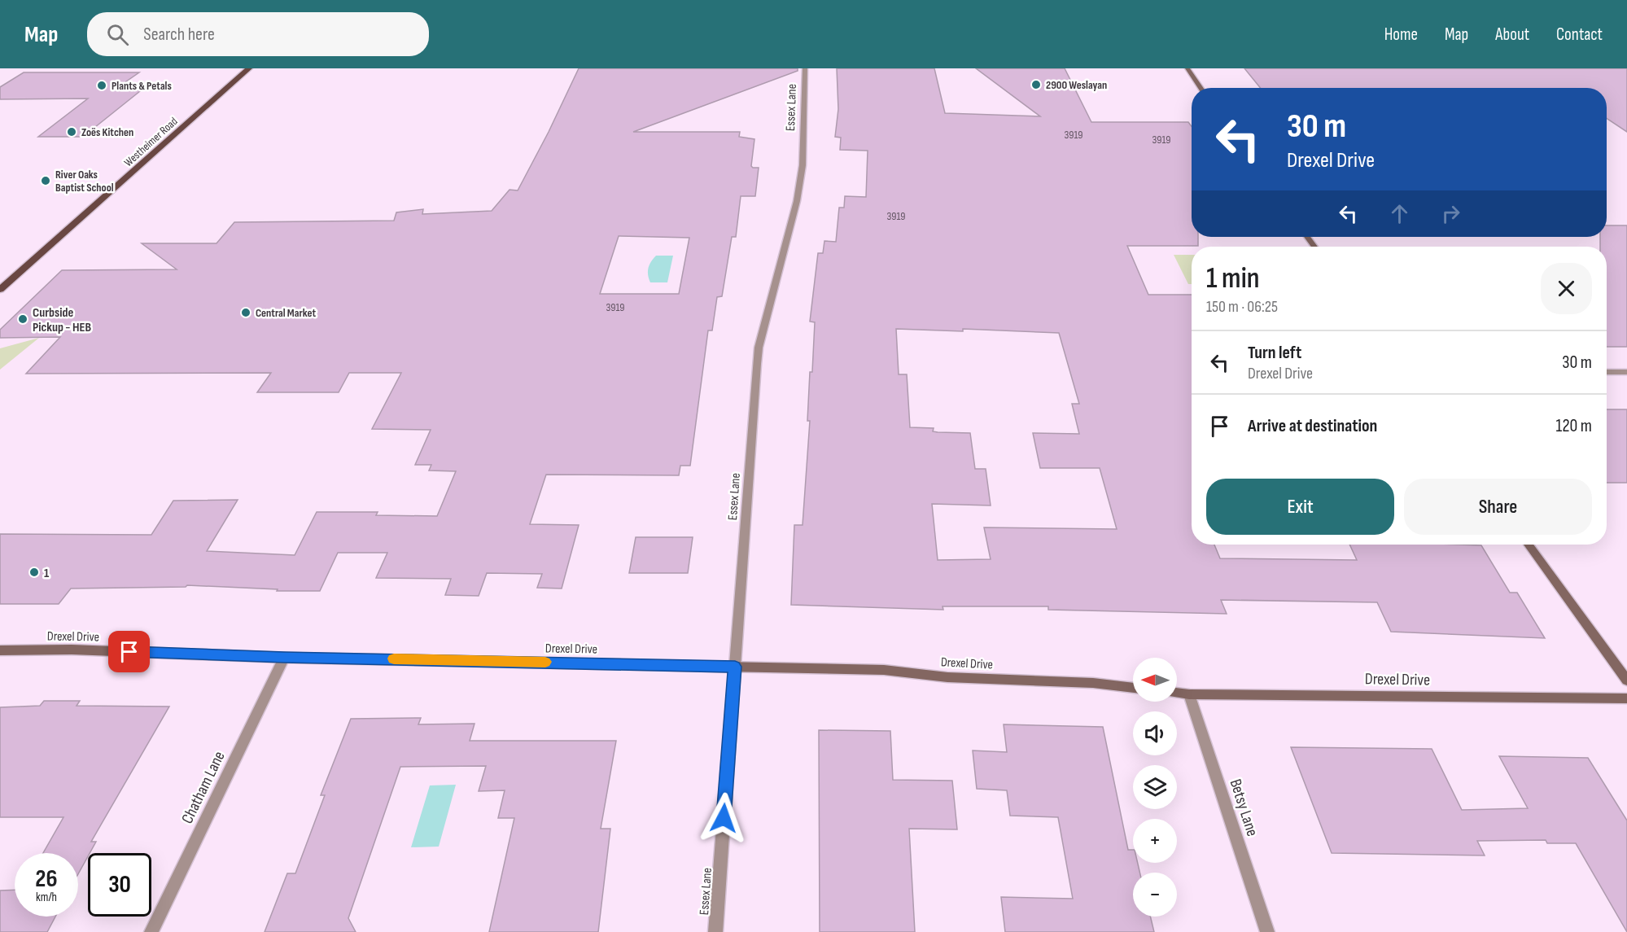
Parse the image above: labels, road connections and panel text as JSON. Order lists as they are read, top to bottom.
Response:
{
  "streets": {
    "main road": ["Westheimer Road"],
    "street": [
      "Essex Lane",
      "Drexel Drive",
      "Chatham Lane",
      "Betsy Lane"
    ]
  },
  "crossings": [
    ["Essex Lane", "Drexel Drive"],
    ["Drexel Drive", "Chatham Lane"],
    ["Drexel Drive", "Betsy Lane"]
  ],
  "places": [
    "2900 Weslayan",
    "Plants & Petals",
    "Zoës Kitchen",
    "River Oaks Baptist School",
    "Central Market",
    "Curbside Pickup - HEB",
    "1"
  ],
  "house_numbers": [
    "3919",
    "3919",
    "3919",
    "3919"
  ],
  "north": "left",
  "page": {
    "header": "Map",
    "search": "Search here",
    "nav": [
      "Home",
      "Map",
      "About",
      "Contact"
    ],
    "turn": ["30 m", "Drexel Drive"],
    "heading": ["1 min", "150 m · 06:25"],
    "list": [
      {
        "name": "Turn left",
        "note": "Drexel Drive",
        "value": "30 m"
      },
      {
        "name": "Arrive at destination",
        "value": "120 m"
      }
    ],
    "buttons": ["Exit", "Share"],
    "map_buttons": ["+", "−"],
    "speed": "26 km/h",
    "limit": "30"
  }
}
